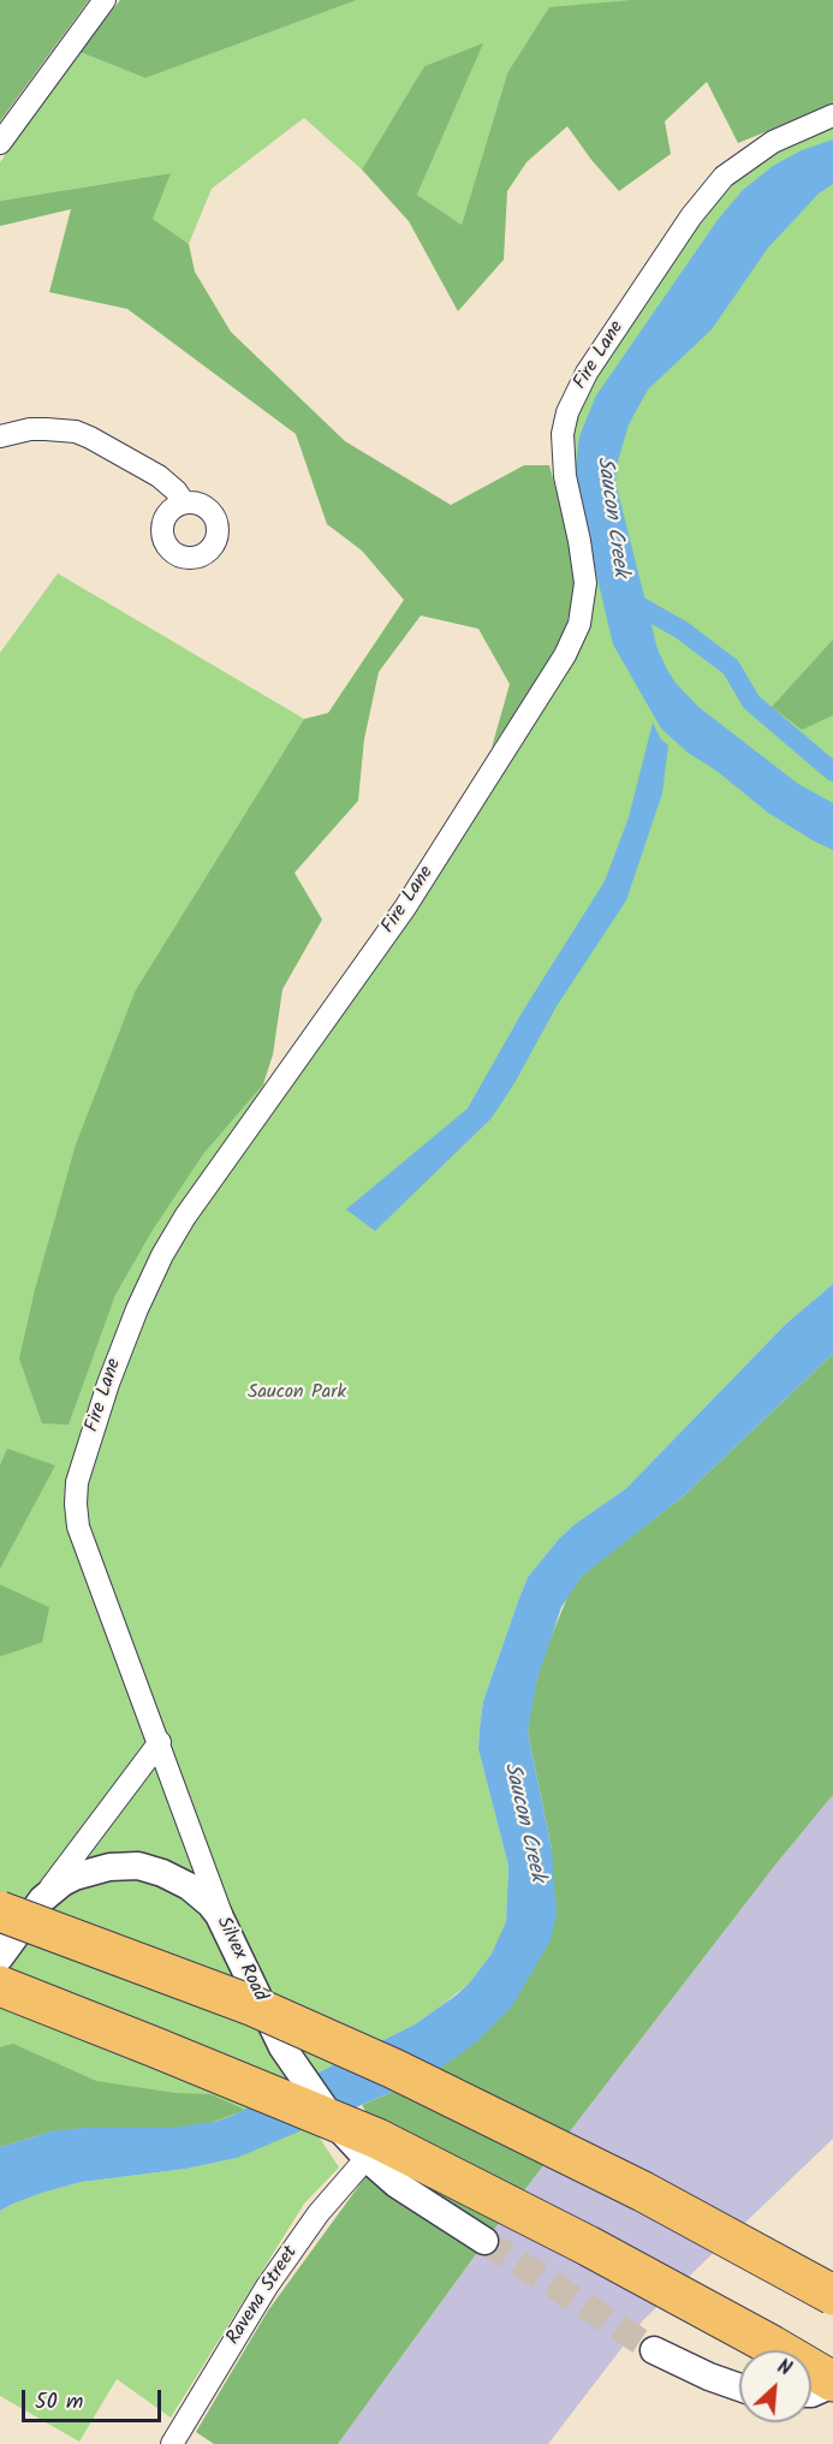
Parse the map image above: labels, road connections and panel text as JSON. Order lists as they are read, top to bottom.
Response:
{
  "streets": {
    "street": ["Fire Lane", "Silvex Road", "Ravena Street"]
  },
  "crossings": [
    ["Fire Lane", "Silvex Road"],
    ["Silvex Road", "Ravena Street"]
  ],
  "water": ["Saucon Creek"],
  "parks": ["Saucon Park"],
  "scale_bar": "50 m",
  "north": "top right"
}
